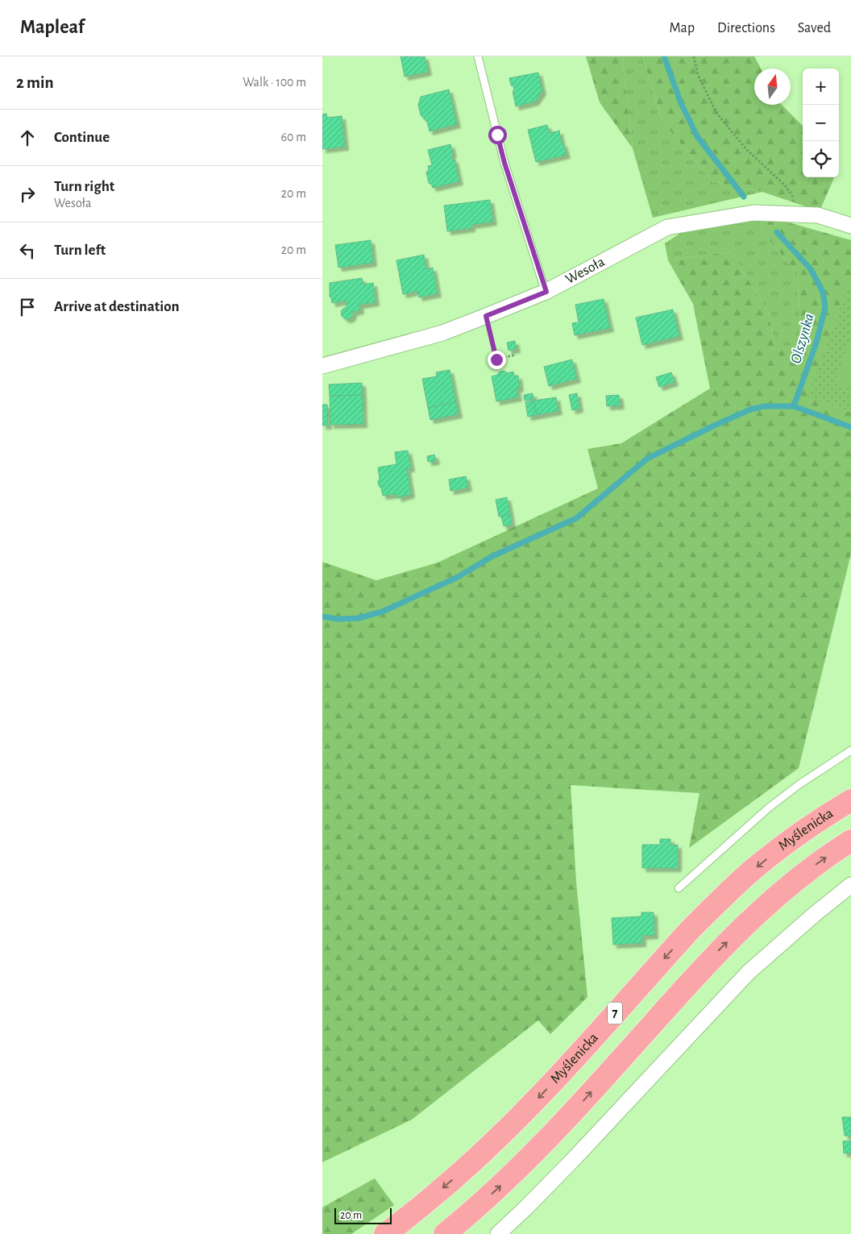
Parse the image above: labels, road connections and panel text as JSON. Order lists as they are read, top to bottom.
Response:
{
  "streets": {
    "highway": ["Myślenicka", "7"],
    "street": ["Wesoła"]
  },
  "water": ["Olszynka"],
  "scale_bar": "20 m",
  "north": "top",
  "page": {
    "header": "Mapleaf",
    "nav": ["Map", "Directions", "Saved"],
    "heading": ["2 min", "Walk · 100 m"],
    "map_buttons": ["+", "−"],
    "list": [
      ["Continue", "60 m"],
      ["Turn right", "Wesoła", "20 m"],
      ["Turn left", "20 m"],
      "Arrive at destination"
    ],
    "scale": "20 m"
  }
}
